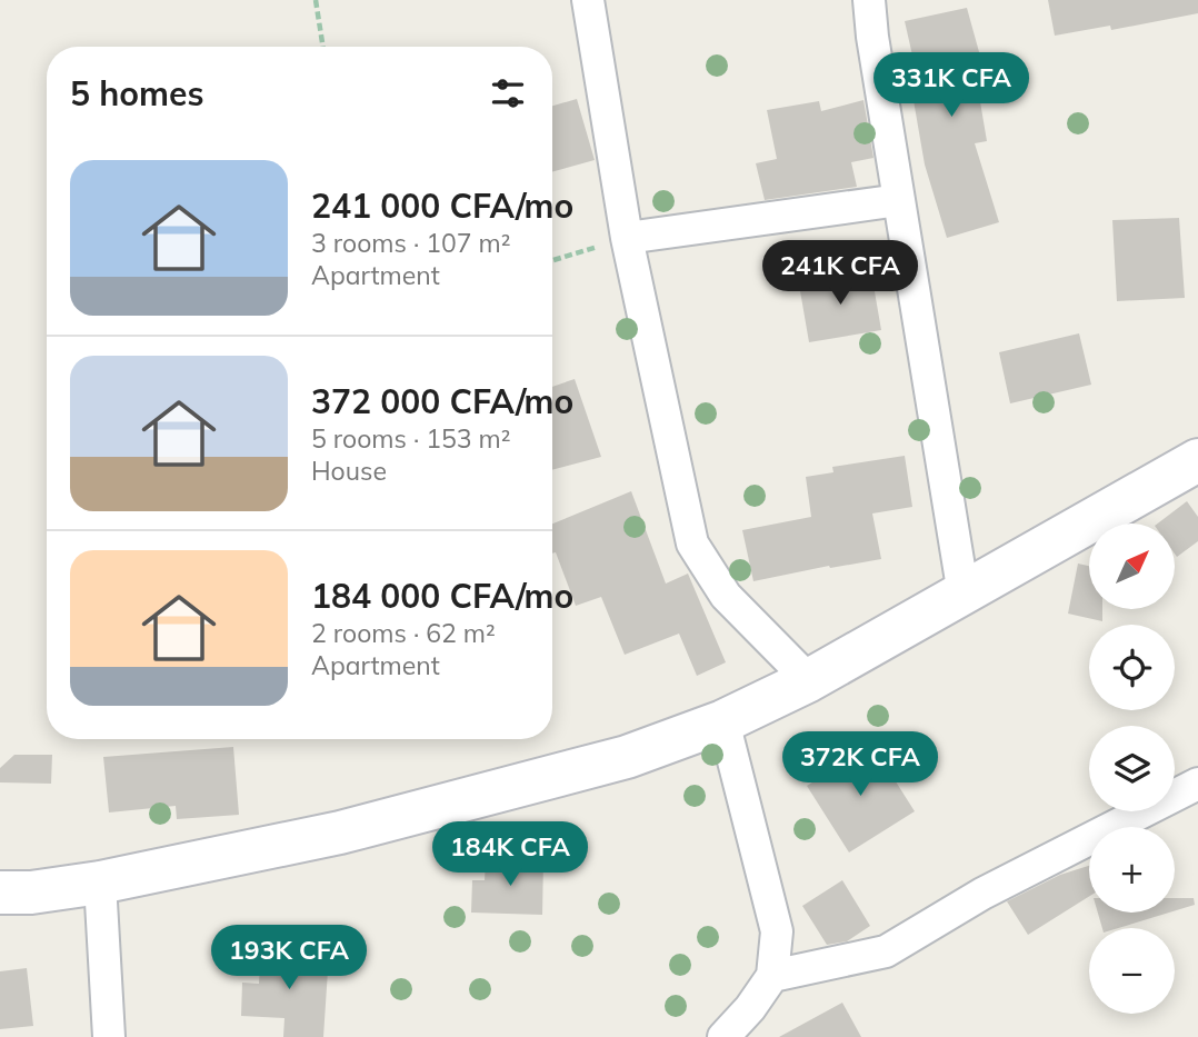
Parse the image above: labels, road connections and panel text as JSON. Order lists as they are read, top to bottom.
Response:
{
  "north": "top right",
  "page": {
    "heading": "5 homes",
    "price": [
      "331K CFA",
      "241K CFA",
      "372K CFA",
      "184K CFA",
      "193K CFA"
    ],
    "list": [
      {
        "name": "241 000 CFA/mo",
        "note": "3 rooms · 107 m² · Apartment"
      },
      {
        "name": "372 000 CFA/mo",
        "note": "5 rooms · 153 m² · House"
      },
      {
        "name": "184 000 CFA/mo",
        "note": "2 rooms · 62 m² · Apartment"
      }
    ],
    "map_buttons": ["+", "−"]
  }
}
